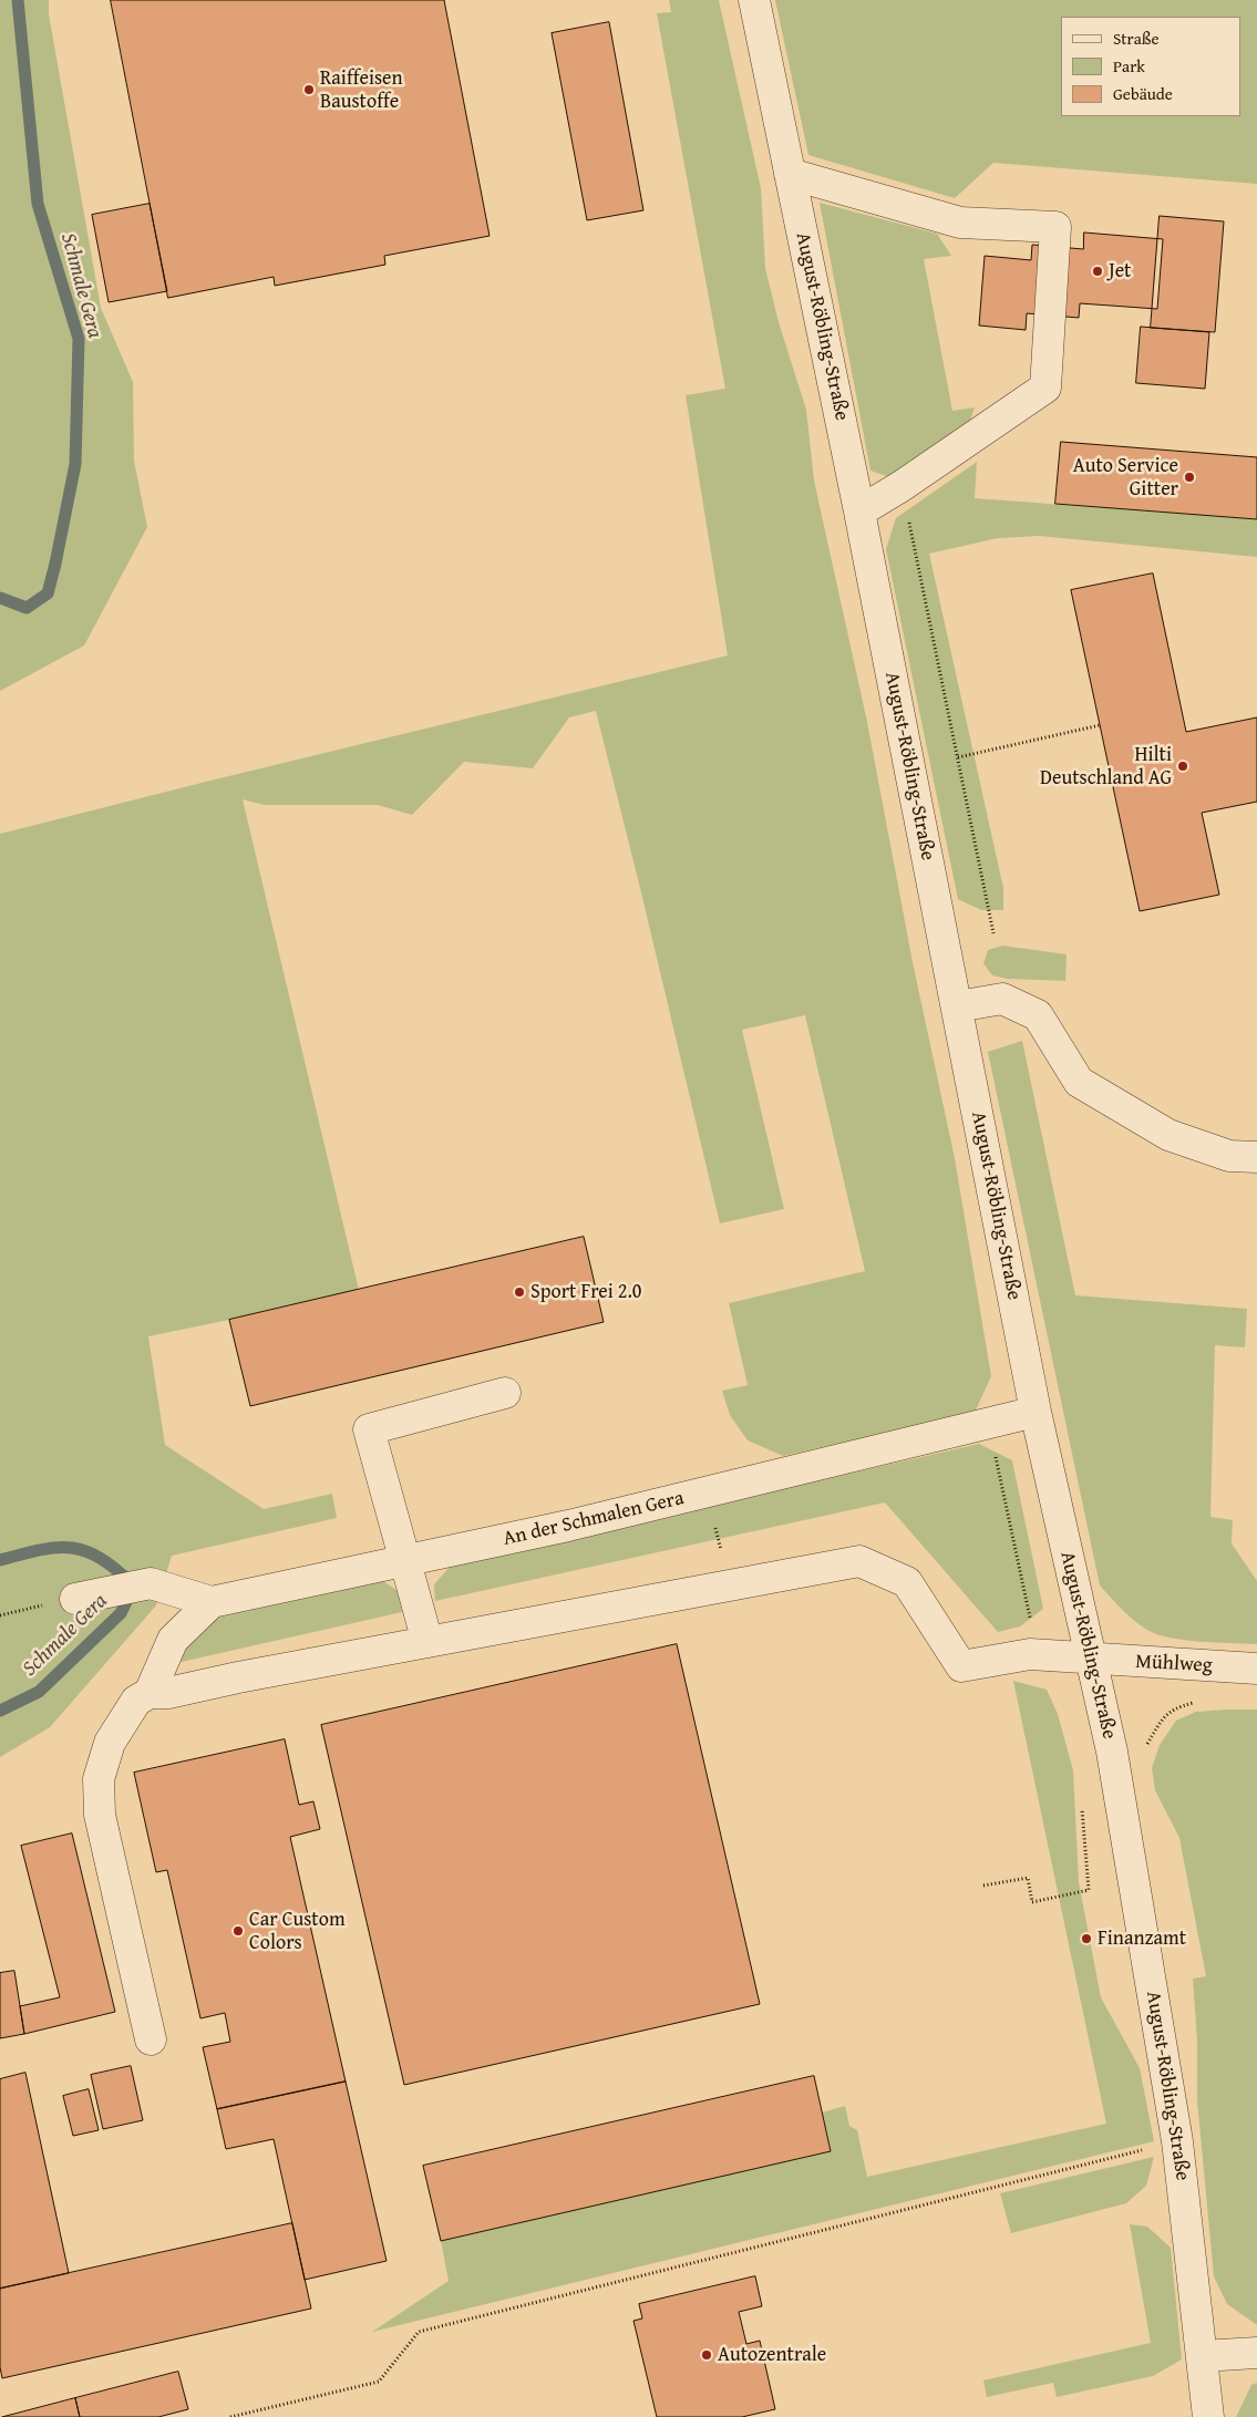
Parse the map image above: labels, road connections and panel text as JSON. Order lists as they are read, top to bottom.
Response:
{
  "streets": {
    "street": ["August-Röbling-Straße", "An der Schmalen Gera", "Mühlweg"]
  },
  "crossings": [
    ["August-Röbling-Straße", "An der Schmalen Gera"],
    ["August-Röbling-Straße", "Mühlweg"]
  ],
  "water": ["Schmale Gera"],
  "places": [
    "Raiffeisen Baustoffe",
    "Jet",
    "Auto Service Gitter",
    "Hilti Deutschland AG",
    "Sport Frei 2.0",
    "Car Custom Colors",
    "Finanzamt",
    "Autozentrale"
  ],
  "legend": ["Straße", "Park", "Gebäude"]
}
